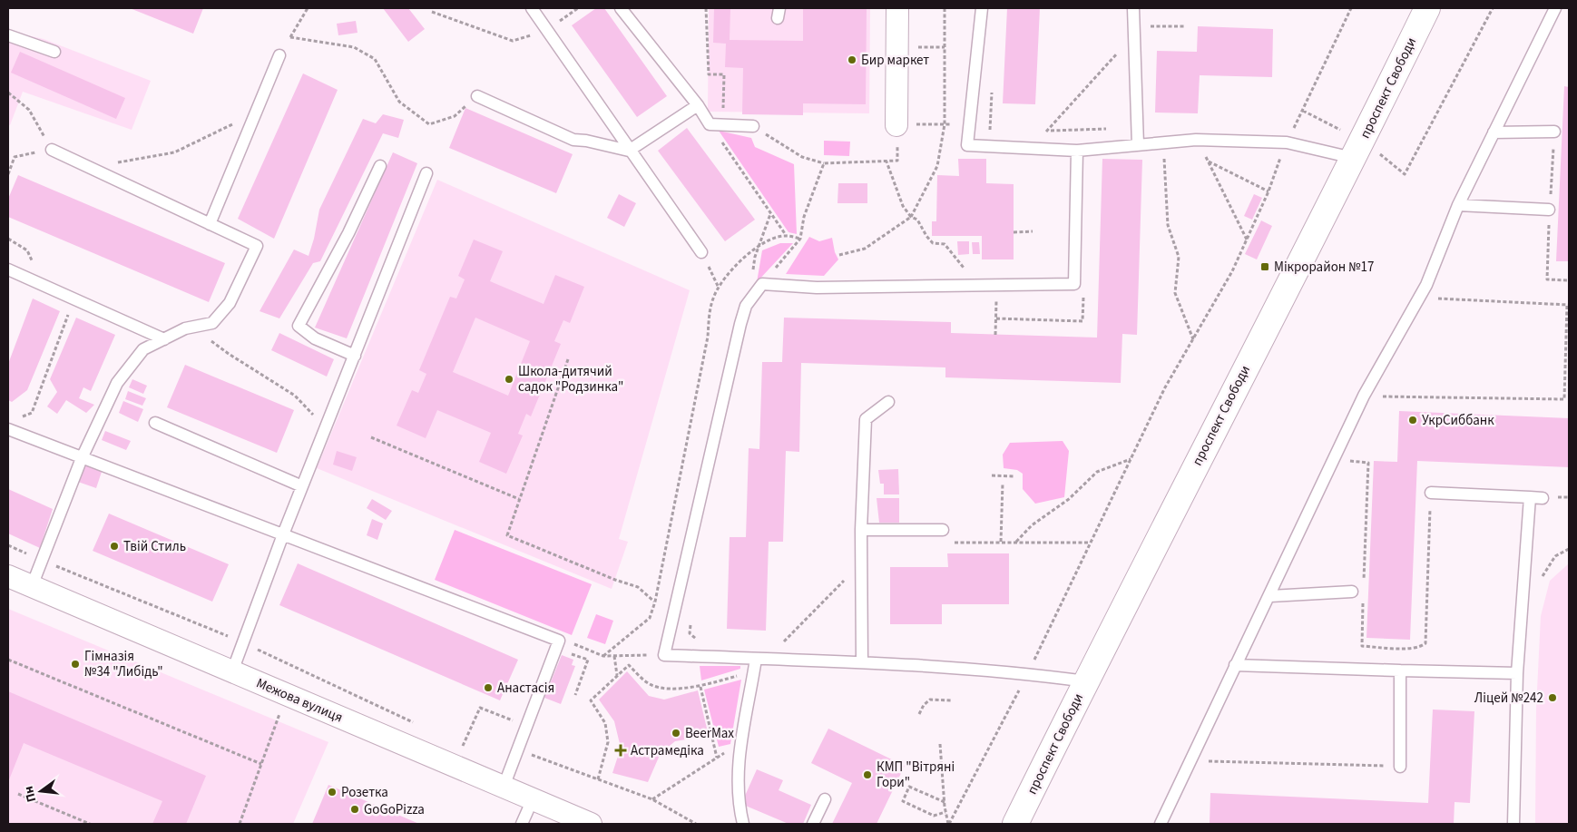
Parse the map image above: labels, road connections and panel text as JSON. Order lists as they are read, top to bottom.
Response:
{
  "streets": {
    "street": ["проспект Свободи", "Межова вулиця"]
  },
  "places": {
    "other": [
      "Бир маркет",
      "Школа-дитячий садок \"Родзинка\"",
      "УкрСиббанк",
      "Твій Стиль",
      "Гімназія №34 \"Либідь\"",
      "Анастасія",
      "Ліцей №242",
      "BeerMax",
      "КМП \"Вітряні Гори\"",
      "Розетка",
      "GoGoPizza"
    ],
    "transit": ["Мікрорайон №17"],
    "health": ["Астрамедіка"]
  },
  "north": "left"
}
